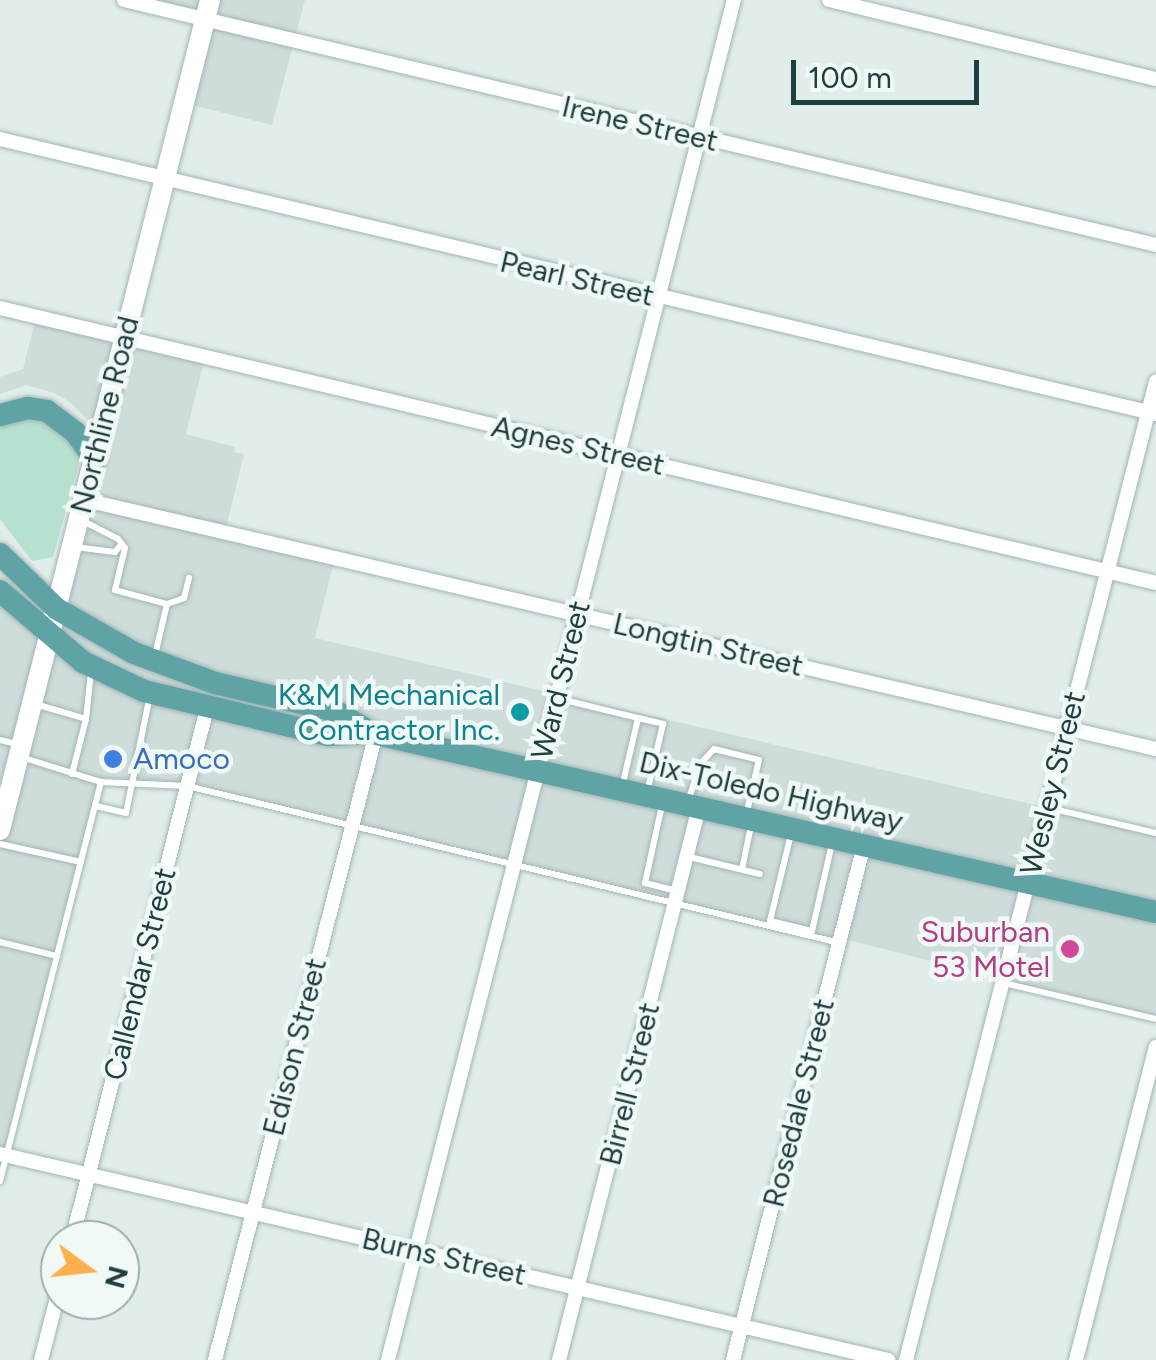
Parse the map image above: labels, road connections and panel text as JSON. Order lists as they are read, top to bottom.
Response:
{
  "streets": {
    "main road": ["Northline Road", "Dix-Toledo Highway"],
    "street": [
      "Irene Street",
      "Pearl Street",
      "Agnes Street",
      "Longtin Street",
      "Ward Street",
      "Wesley Street",
      "Callendar Street",
      "Edison Street",
      "Birrell Street",
      "Rosedale Street",
      "Burns Street"
    ]
  },
  "crossings": [
    ["Irene Street", "Northline Road"],
    ["Irene Street", "Ward Street"],
    ["Pearl Street", "Northline Road"],
    ["Pearl Street", "Ward Street"],
    ["Pearl Street", "Wesley Street"],
    ["Northline Road", "Agnes Street"],
    ["Northline Road", "Longtin Street"],
    ["Northline Road", "Dix-Toledo Highway"],
    ["Agnes Street", "Ward Street"],
    ["Agnes Street", "Wesley Street"],
    ["Longtin Street", "Ward Street"],
    ["Longtin Street", "Wesley Street"],
    ["Ward Street", "Dix-Toledo Highway"],
    ["Ward Street", "Burns Street"],
    ["Wesley Street", "Dix-Toledo Highway"],
    ["Dix-Toledo Highway", "Callendar Street"],
    ["Dix-Toledo Highway", "Edison Street"],
    ["Dix-Toledo Highway", "Birrell Street"],
    ["Dix-Toledo Highway", "Rosedale Street"],
    ["Callendar Street", "Burns Street"],
    ["Edison Street", "Burns Street"],
    ["Birrell Street", "Burns Street"],
    ["Rosedale Street", "Burns Street"]
  ],
  "places": ["K&M Mechanical Contractor Inc.", "Amoco", "Suburban 53 Motel"],
  "scale_bar": "100 m",
  "north": "right"
}
